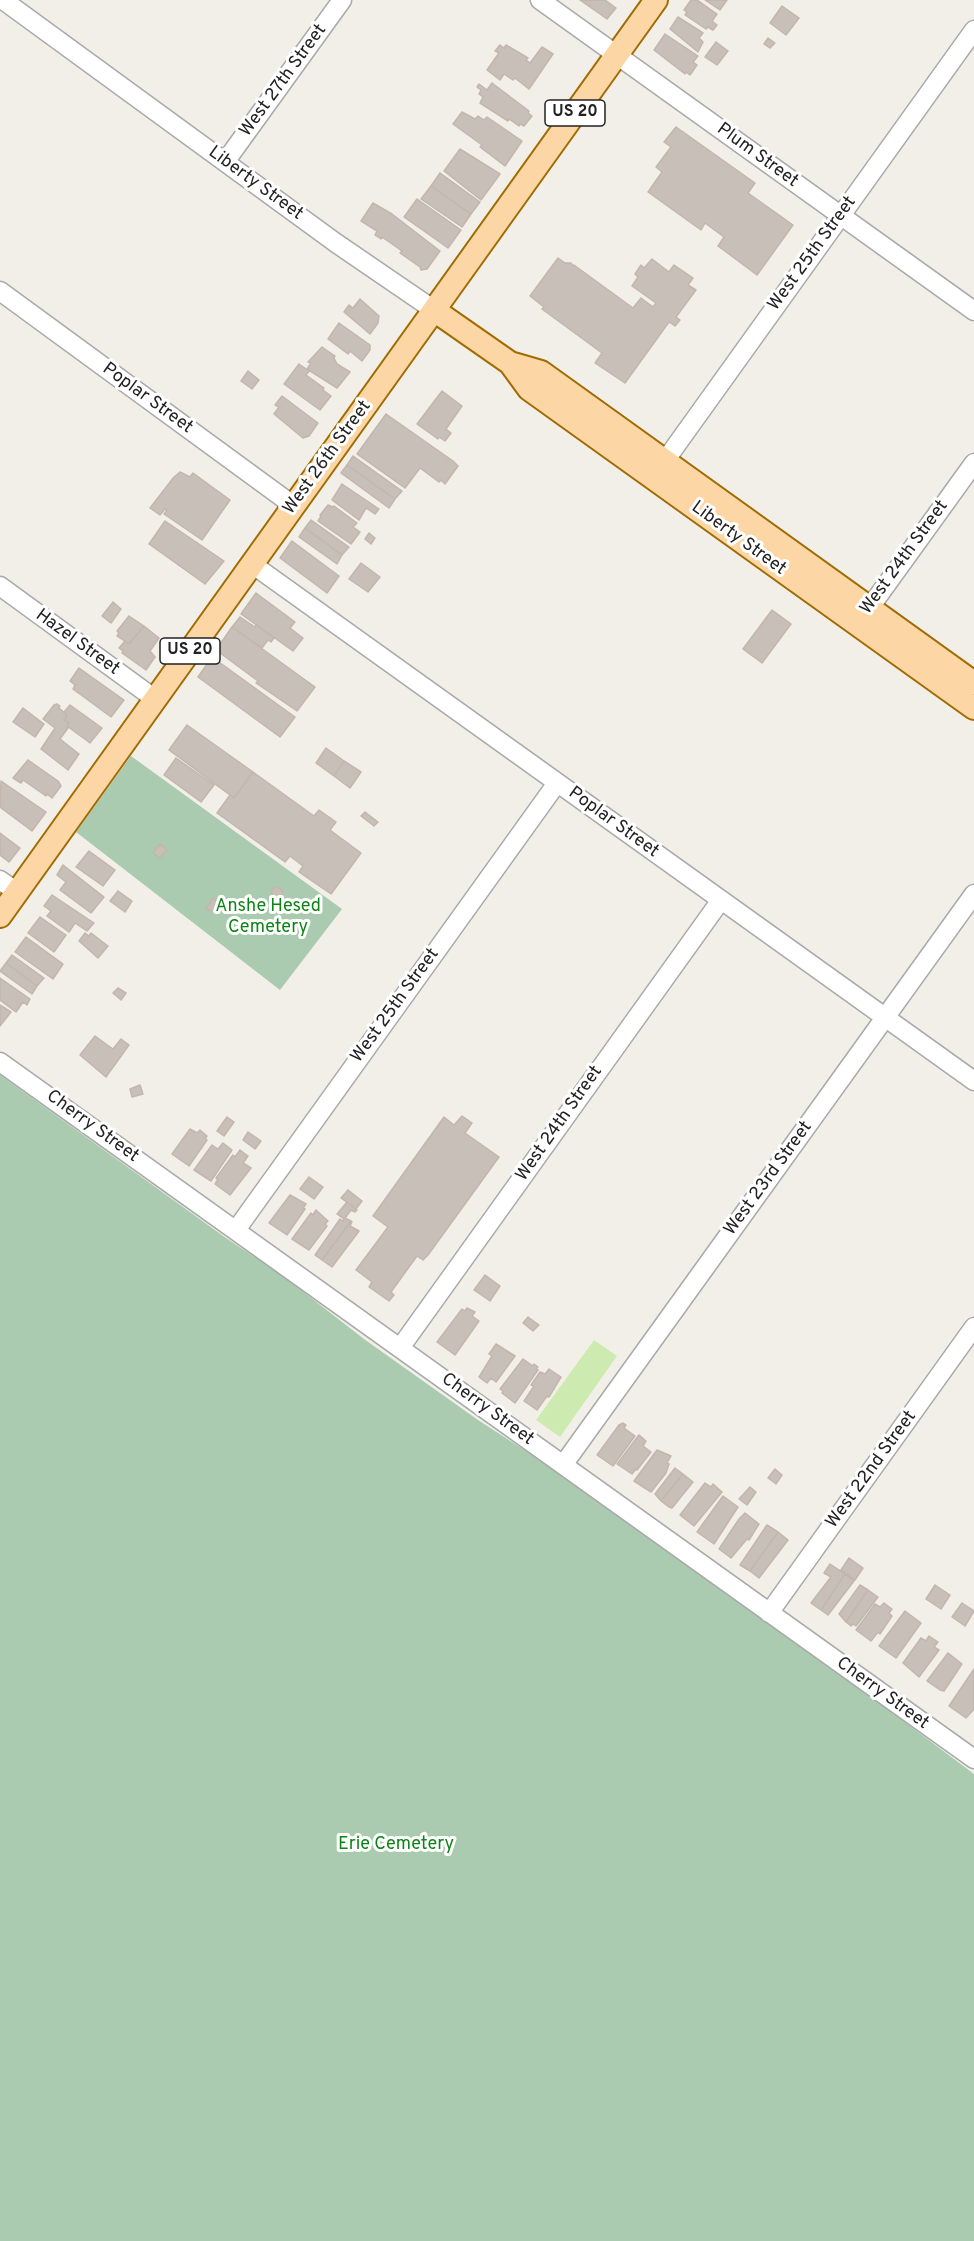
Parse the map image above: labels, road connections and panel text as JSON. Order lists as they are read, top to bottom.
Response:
{
  "streets": {
    "main road": ["US 20", "Liberty Street", "West 26th Street"],
    "street": [
      "West 27th Street",
      "Plum Street",
      "West 25th Street",
      "Poplar Street",
      "West 24th Street",
      "Hazel Street",
      "Cherry Street",
      "West 23rd Street",
      "West 22nd Street"
    ]
  },
  "crossings": [
    ["West 27th Street", "Liberty Street"],
    ["Plum Street", "West 25th Street"],
    ["Plum Street", "West 26th Street"],
    ["Liberty Street", "West 25th Street"],
    ["Liberty Street", "West 26th Street"],
    ["Liberty Street", "West 24th Street"],
    ["West 25th Street", "Poplar Street"],
    ["West 25th Street", "Cherry Street"],
    ["Poplar Street", "West 26th Street"],
    ["Poplar Street", "West 24th Street"],
    ["Poplar Street", "West 23rd Street"],
    ["West 26th Street", "Hazel Street"],
    ["West 24th Street", "Cherry Street"],
    ["Cherry Street", "West 23rd Street"],
    ["Cherry Street", "West 22nd Street"]
  ],
  "parks": ["Anshe Hesed Cemetery", "Erie Cemetery"]
}
